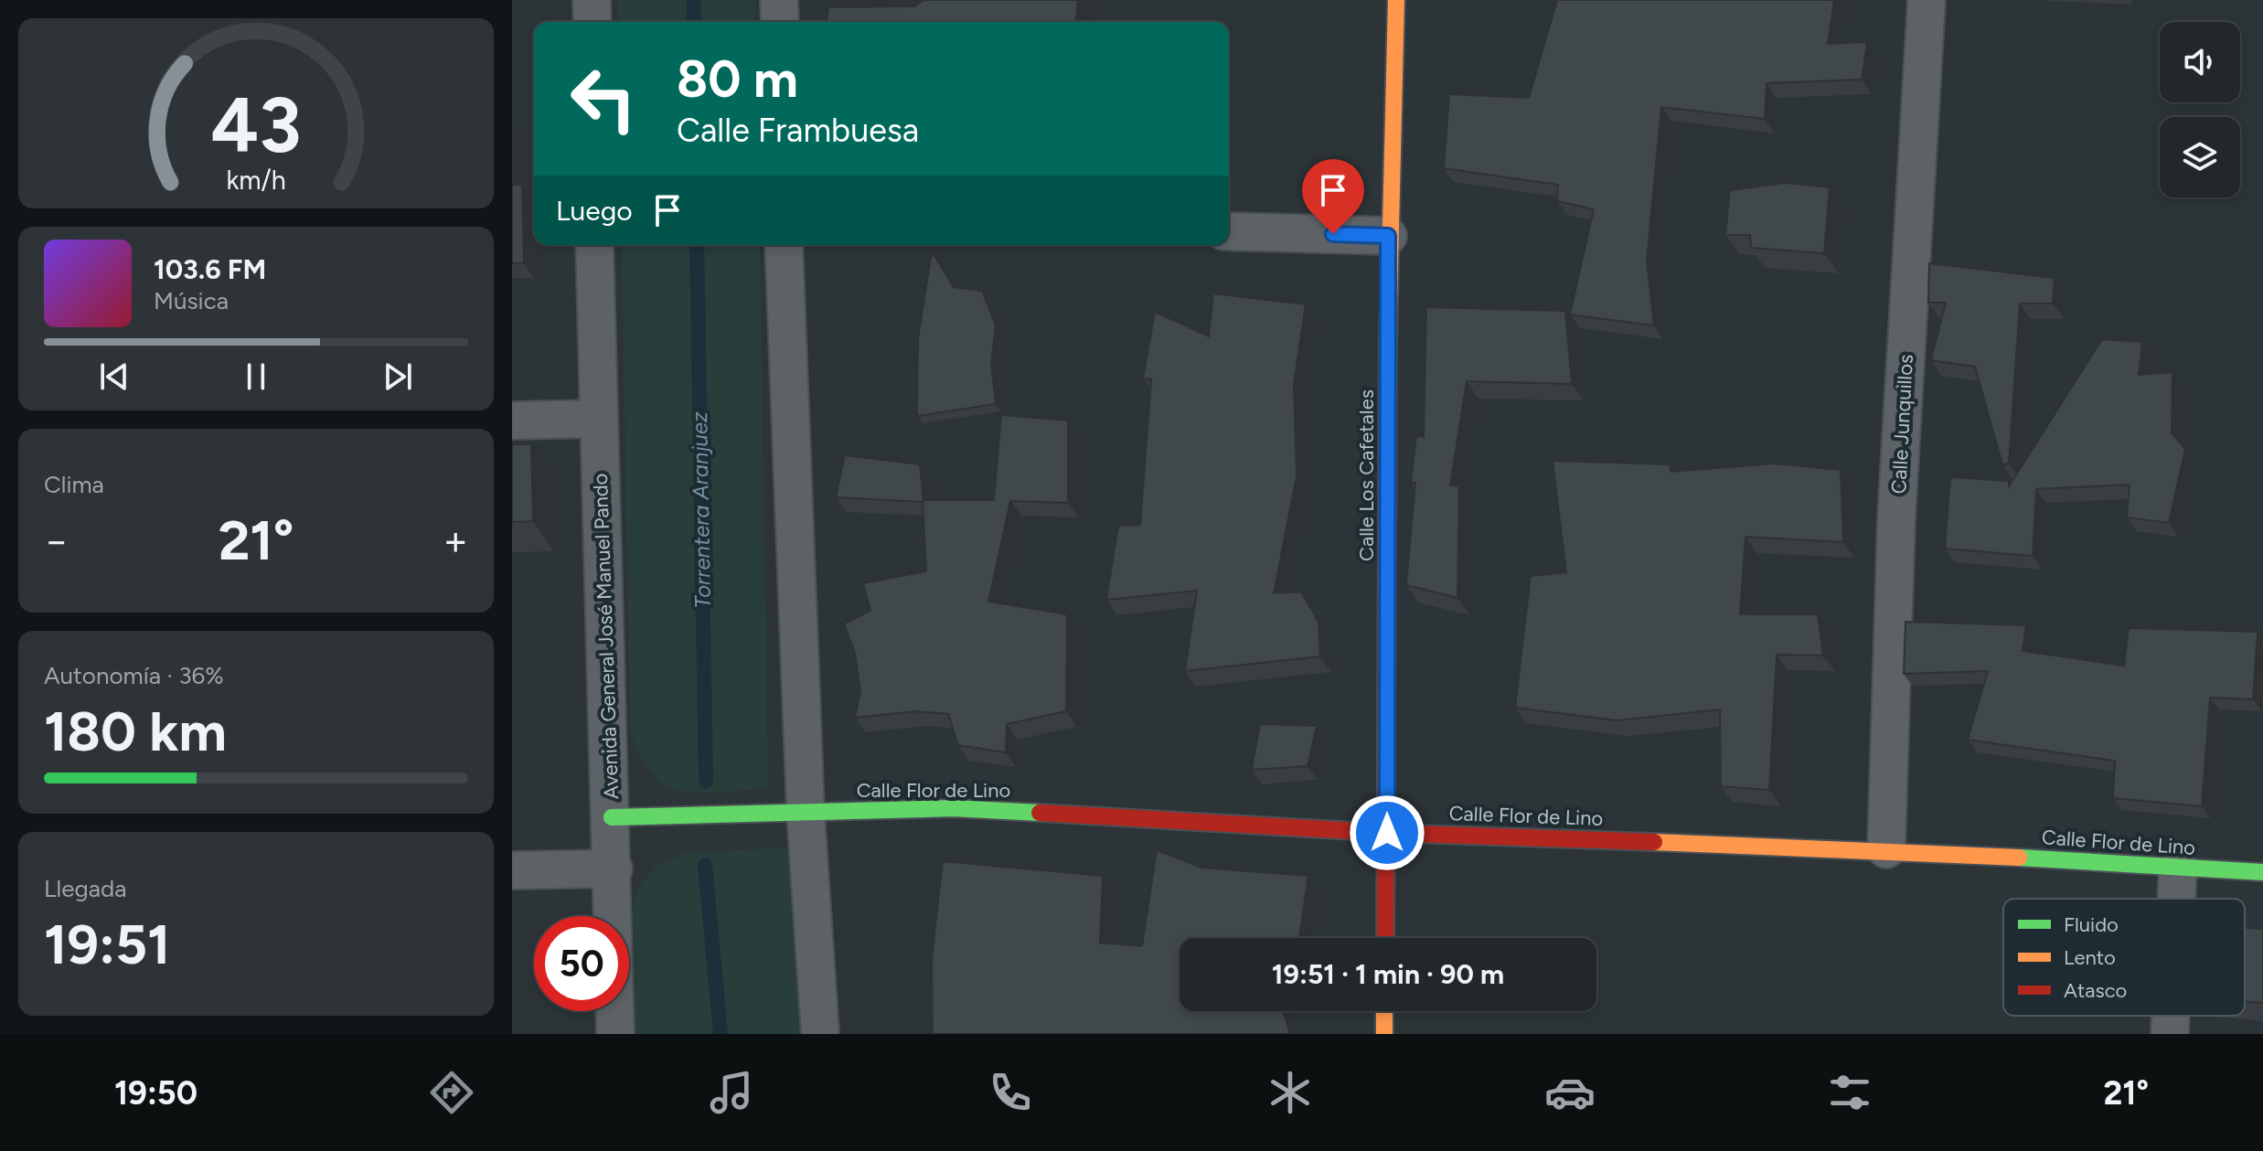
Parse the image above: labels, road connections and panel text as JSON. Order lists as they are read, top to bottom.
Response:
{
  "streets": {
    "street": [
      "Calle Junquillos",
      "Calle Los Cafetales",
      "Avenida General José Manuel Pando",
      "Calle Flor de Lino"
    ]
  },
  "crossings": [
    ["Calle Junquillos", "Calle Flor de Lino"],
    ["Calle Los Cafetales", "Calle Flor de Lino"],
    ["Avenida General José Manuel Pando", "Calle Flor de Lino"]
  ],
  "water": ["Torrentera Aranjuez"],
  "legend": ["Fluido", "Lento", "Atasco"],
  "page": {
    "turn": ["80 m", "Calle Frambuesa"],
    "then": "Luego",
    "song": ["103.6 FM", "Música"],
    "tile": [
      "Clima",
      ["Autonomía · 36%", "180 km"],
      ["Llegada", "19:51"]
    ],
    "heat": ["−", "21°", "+"],
    "limit": "50",
    "trip": "19:51 · 1 min · 90 m",
    "tabs": ["19:50", "21°"],
    "gauge": ["43", "km/h"]
  }
}
